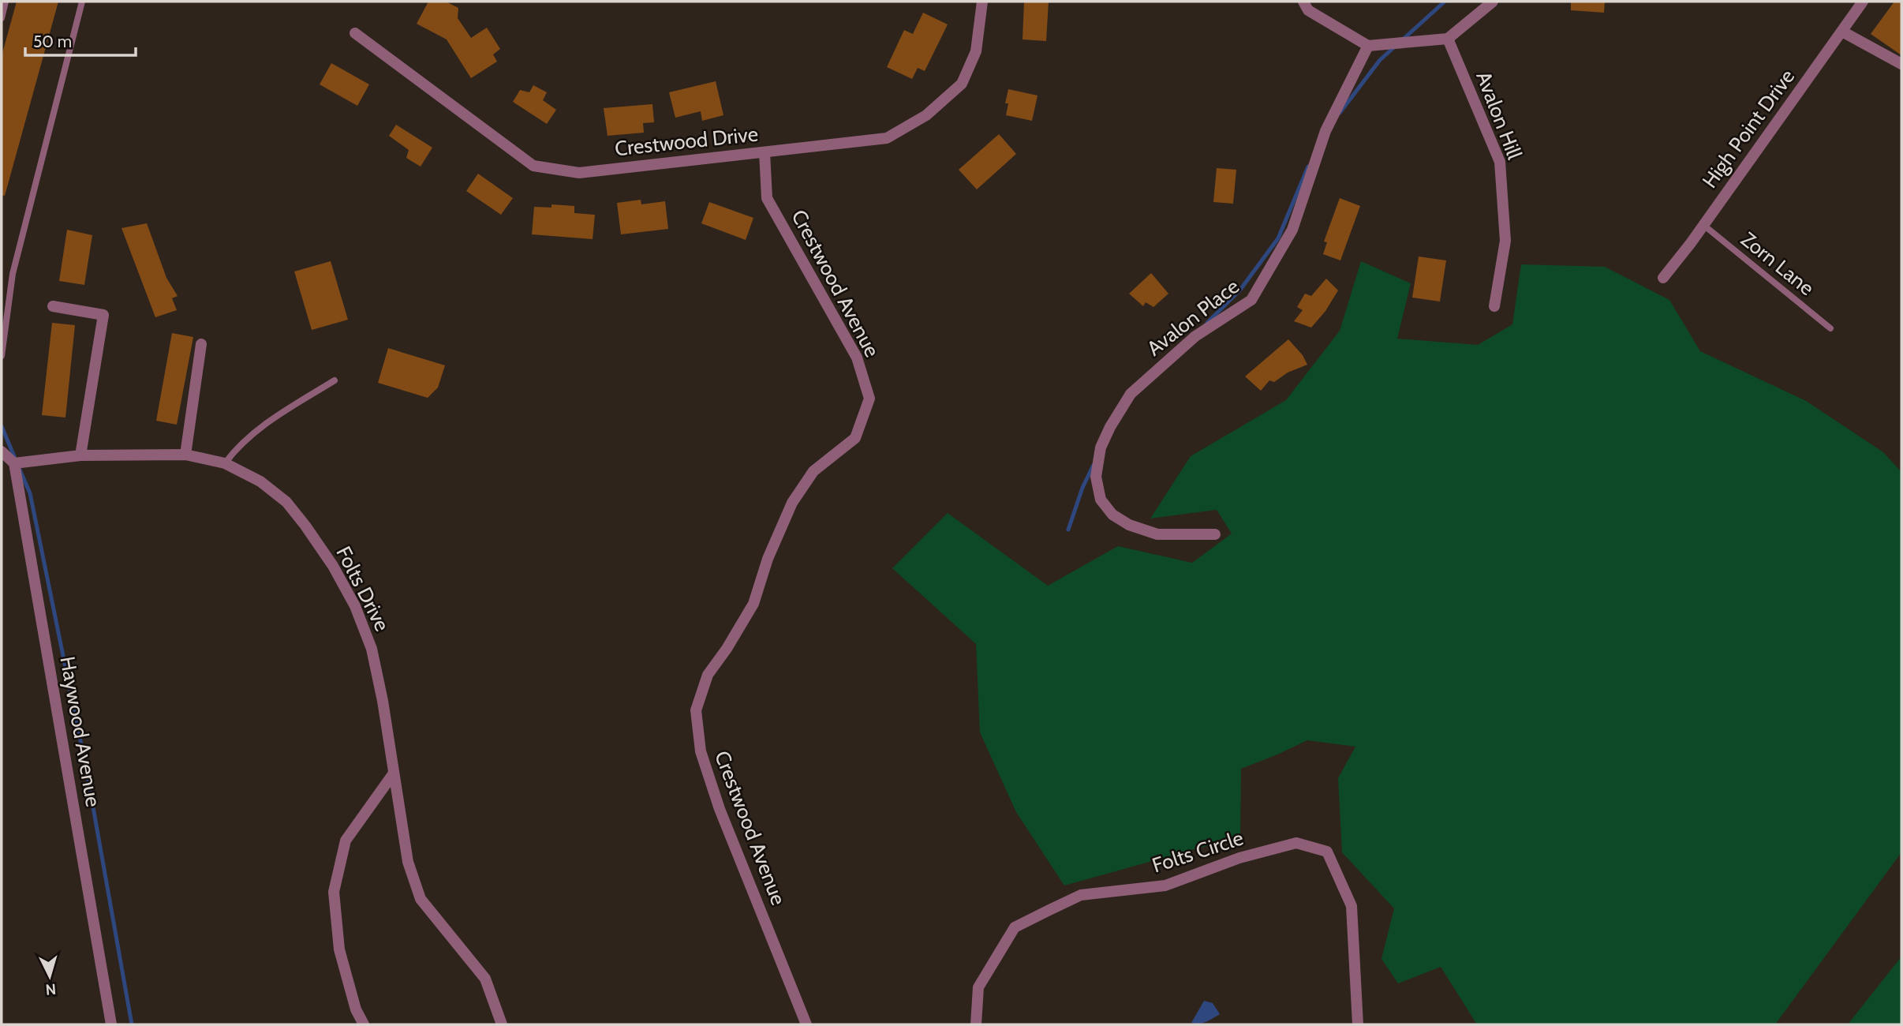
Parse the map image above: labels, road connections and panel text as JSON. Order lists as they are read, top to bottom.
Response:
{
  "streets": {
    "street": [
      "Avalon Hill",
      "High Point Drive",
      "Crestwood Drive",
      "Crestwood Avenue",
      "Avalon Place",
      "Folts Drive",
      "Haywood Avenue",
      "Folts Circle"
    ],
    "lane": ["Zorn Lane"]
  },
  "crossings": [
    ["High Point Drive", "Zorn Lane"],
    ["Crestwood Drive", "Crestwood Avenue"],
    ["Folts Drive", "Haywood Avenue"]
  ],
  "scale_bar": "50 m",
  "north": "bottom"
}
